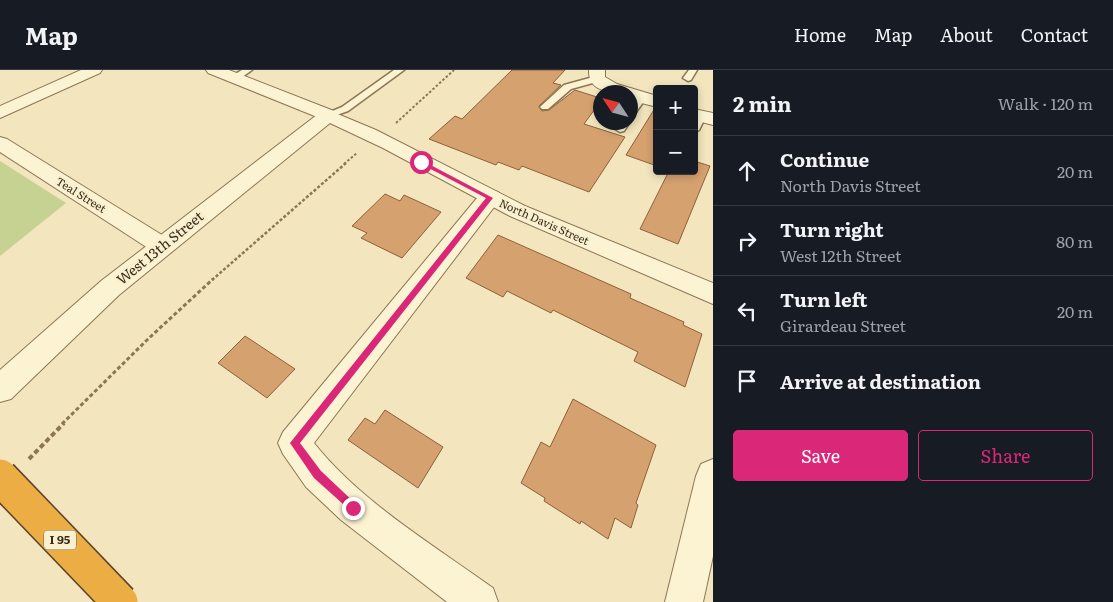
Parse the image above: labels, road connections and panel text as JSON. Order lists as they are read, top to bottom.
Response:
{
  "streets": {
    "highway": ["I 95"],
    "street": ["Teal Street", "North Davis Street", "West 13th Street"]
  },
  "crossings": [
    ["Teal Street", "West 13th Street"],
    ["North Davis Street", "West 13th Street"]
  ],
  "north": "top left",
  "page": {
    "header": "Map",
    "nav": [
      "Home",
      "Map",
      "About",
      "Contact"
    ],
    "heading": ["2 min", "Walk · 120 m"],
    "map_buttons": ["+", "−"],
    "list": [
      ["Continue", "North Davis Street", "20 m"],
      ["Turn right", "West 12th Street", "80 m"],
      ["Turn left", "Girardeau Street", "20 m"],
      "Arrive at destination"
    ],
    "buttons": ["Save", "Share"]
  }
}
